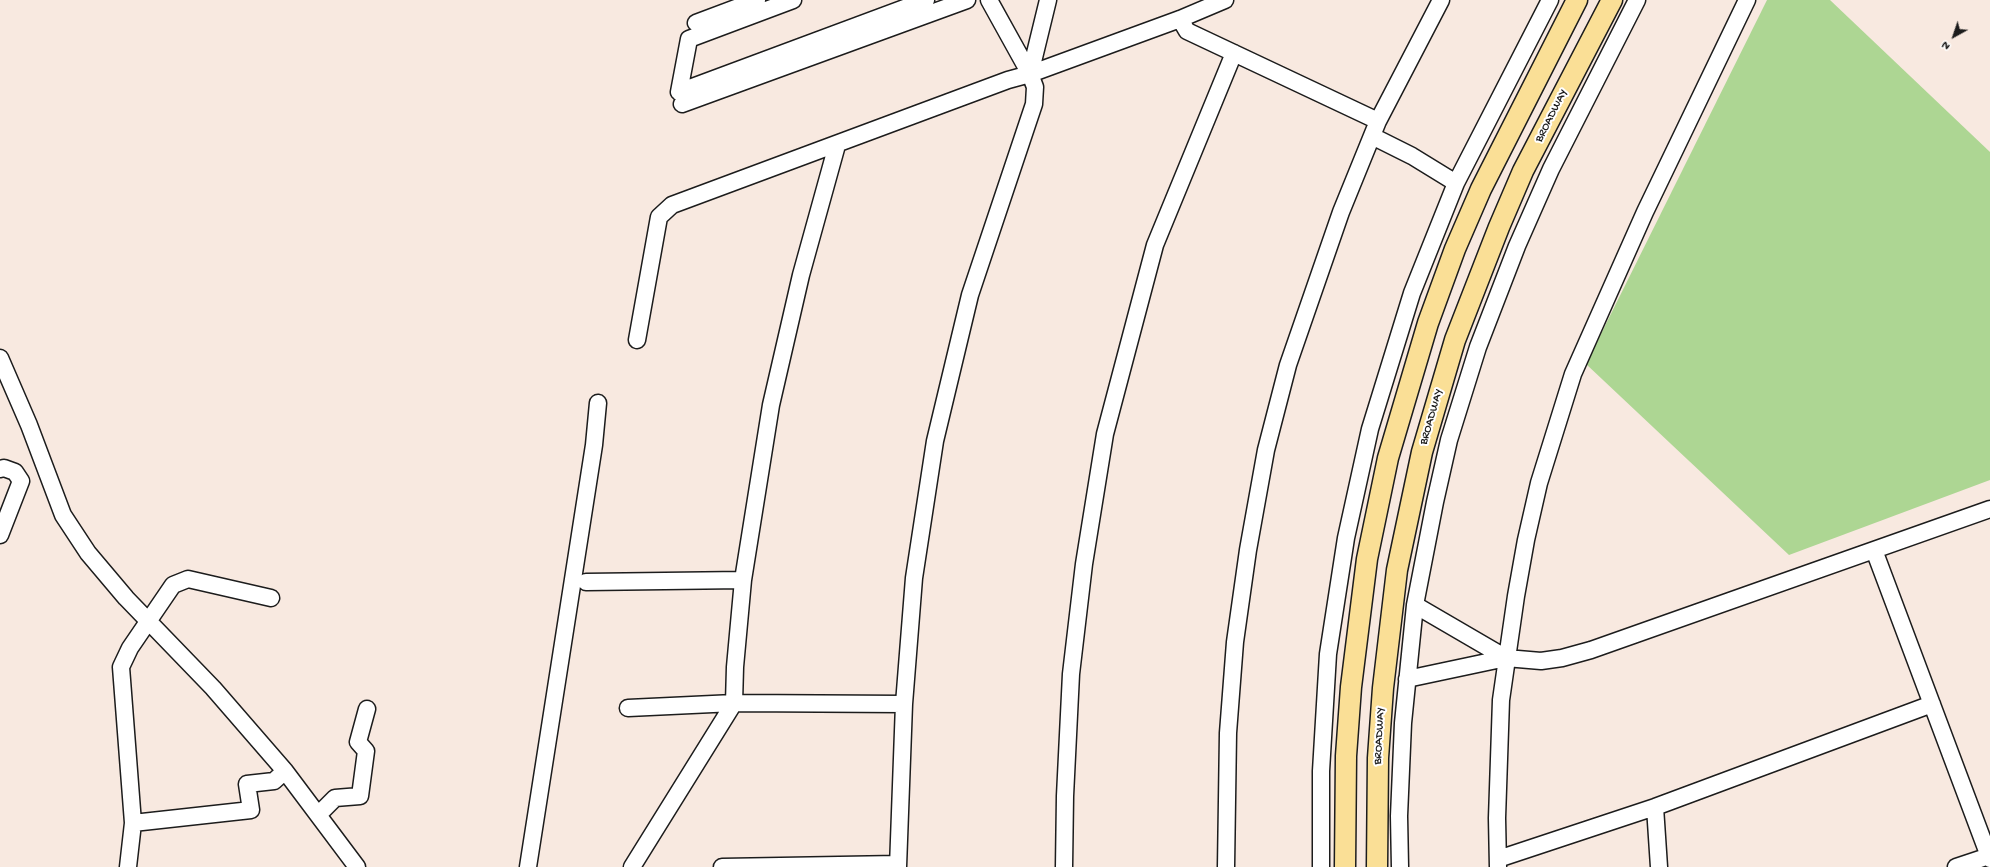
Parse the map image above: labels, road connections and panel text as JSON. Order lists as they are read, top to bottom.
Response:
{
  "streets": {
    "main road": ["BROADWAY"]
  },
  "north": "bottom left"
}
